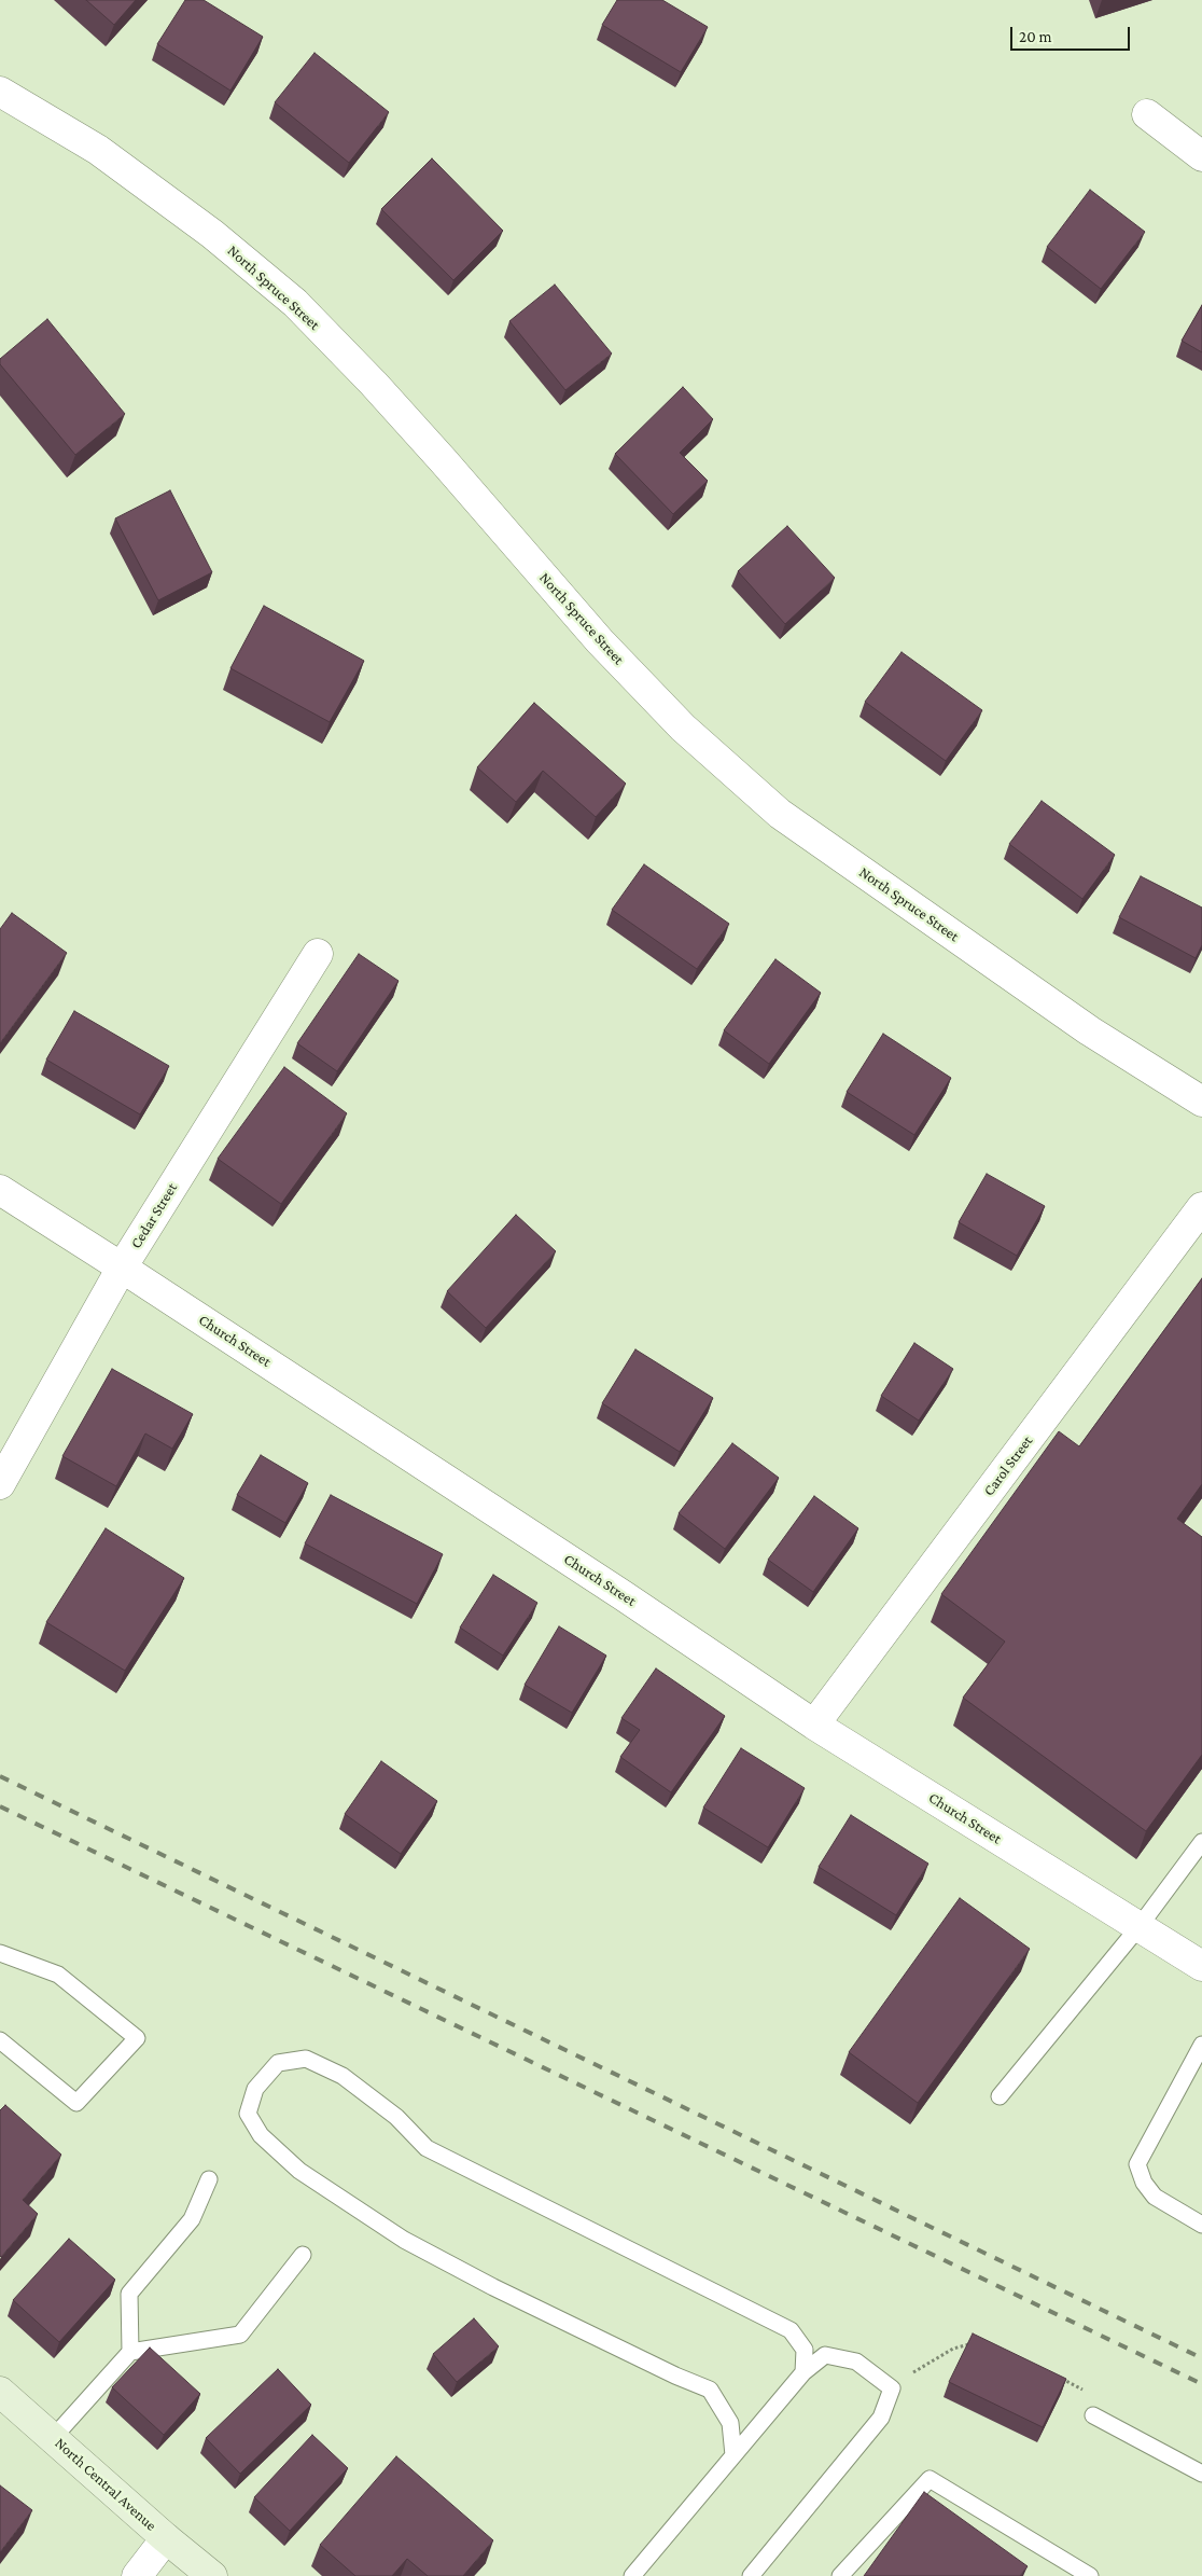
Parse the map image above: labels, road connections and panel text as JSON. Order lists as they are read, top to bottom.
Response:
{
  "streets": {
    "main road": ["North Central Avenue"],
    "street": [
      "North Spruce Street",
      "Cedar Street",
      "Church Street",
      "Carol Street"
    ]
  },
  "crossings": [
    ["Cedar Street", "Church Street"],
    ["Church Street", "Carol Street"]
  ],
  "scale_bar": "20 m"
}
